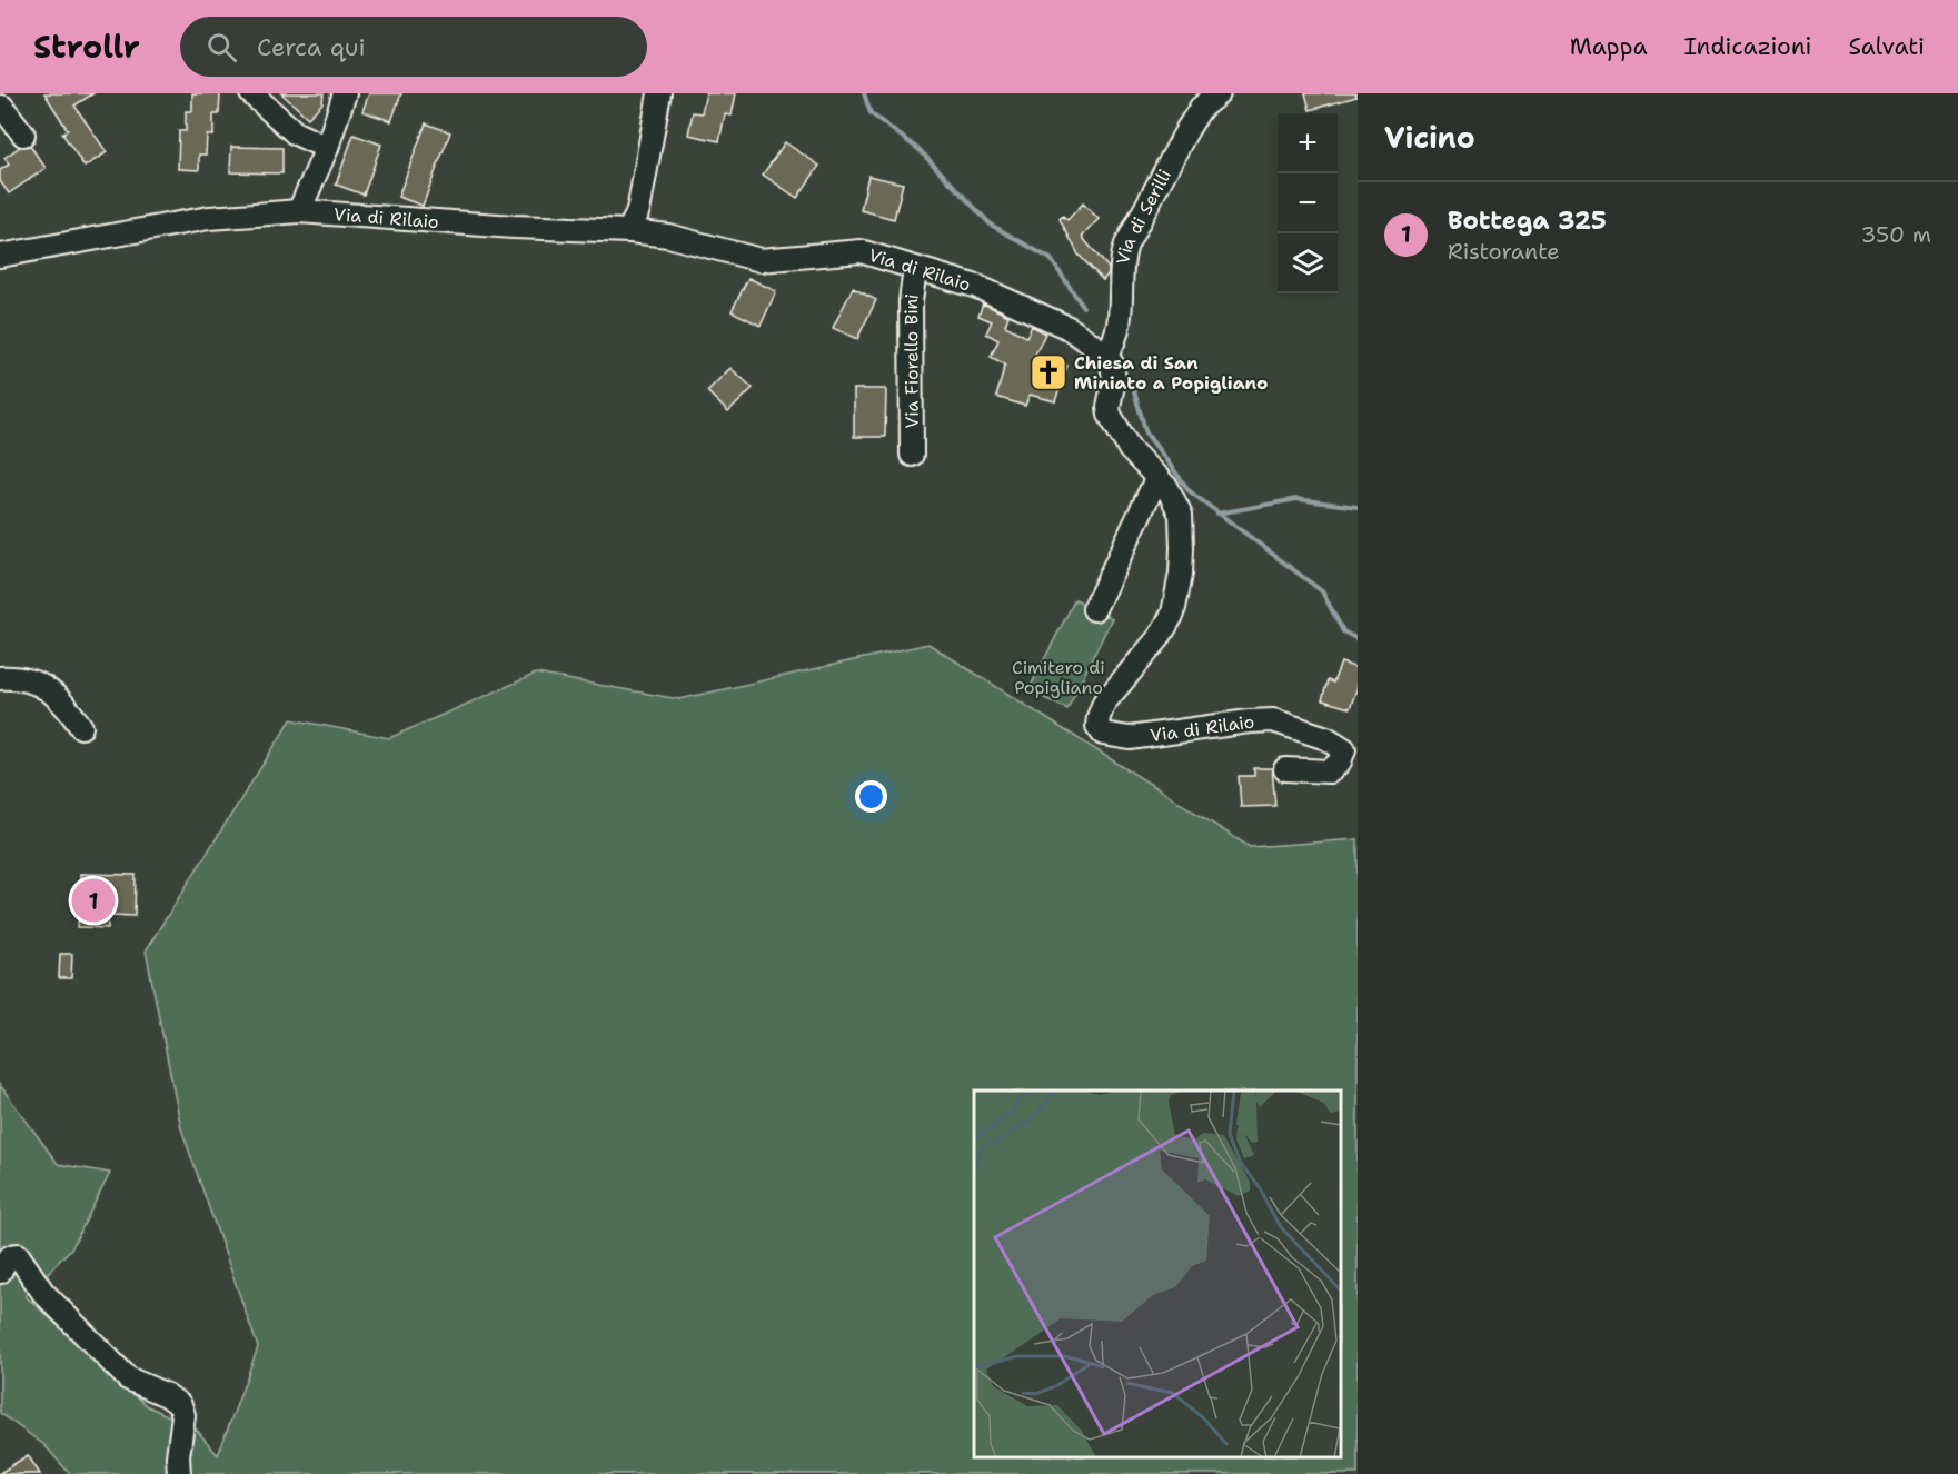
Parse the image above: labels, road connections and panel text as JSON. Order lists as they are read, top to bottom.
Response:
{
  "streets": {
    "street": ["Via di Rilaio", "Via di Serilli", "Via Fiorello Bini"]
  },
  "crossings": [
    ["Via di Rilaio", "Via di Serilli"],
    ["Via di Rilaio", "Via Fiorello Bini"]
  ],
  "parks": ["Cimitero di Popigliano"],
  "places": {
    "church": ["Chiesa di San Miniato a Popigliano"]
  },
  "page": {
    "header": "Strollr",
    "search": "Cerca qui",
    "nav": ["Mappa", "Indicazioni", "Salvati"],
    "heading": "Vicino",
    "map_buttons": ["+", "−"],
    "list": [
      {
        "mark": "1",
        "name": "Bottega 325",
        "note": "Ristorante",
        "value": "350 m"
      }
    ],
    "pins": "1"
  }
}
